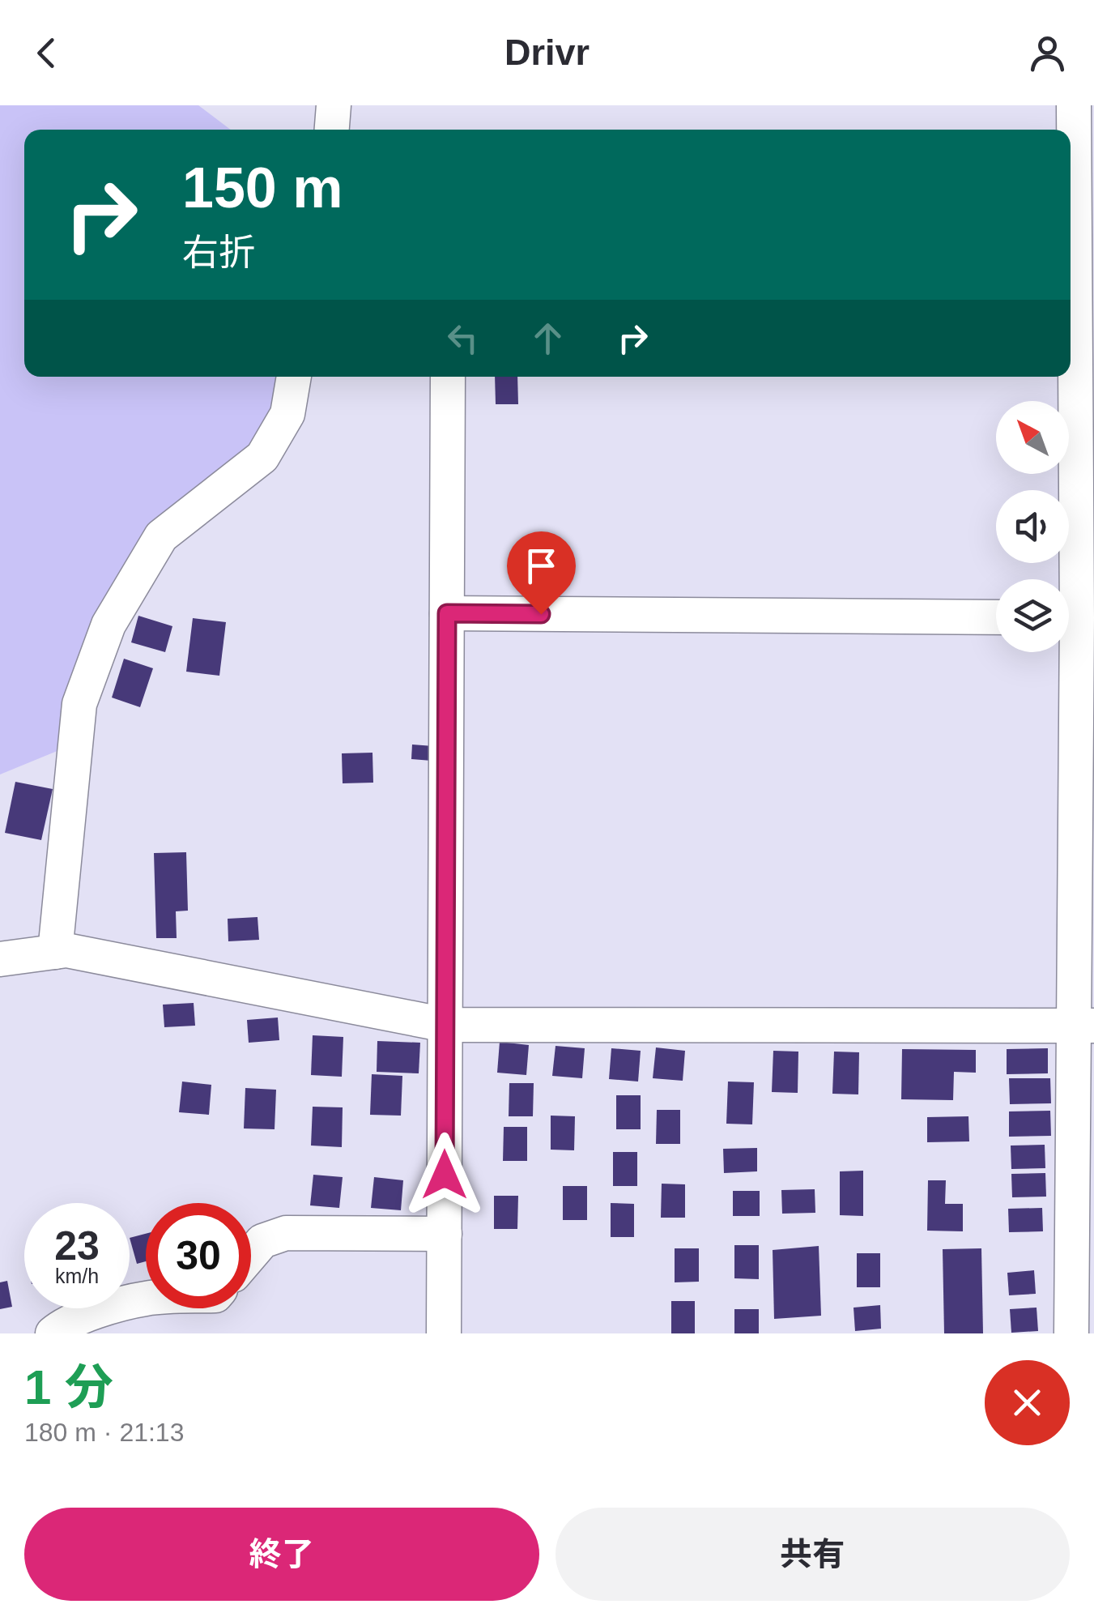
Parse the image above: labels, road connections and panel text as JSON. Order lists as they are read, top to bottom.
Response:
{
  "north": "top left",
  "page": {
    "header": "Drivr",
    "turn": ["150 m", "右折"],
    "speed": "23 km/h",
    "limit": "30",
    "heading": ["1 分", "180 m · 21:13"],
    "buttons": ["終了", "共有"]
  }
}
